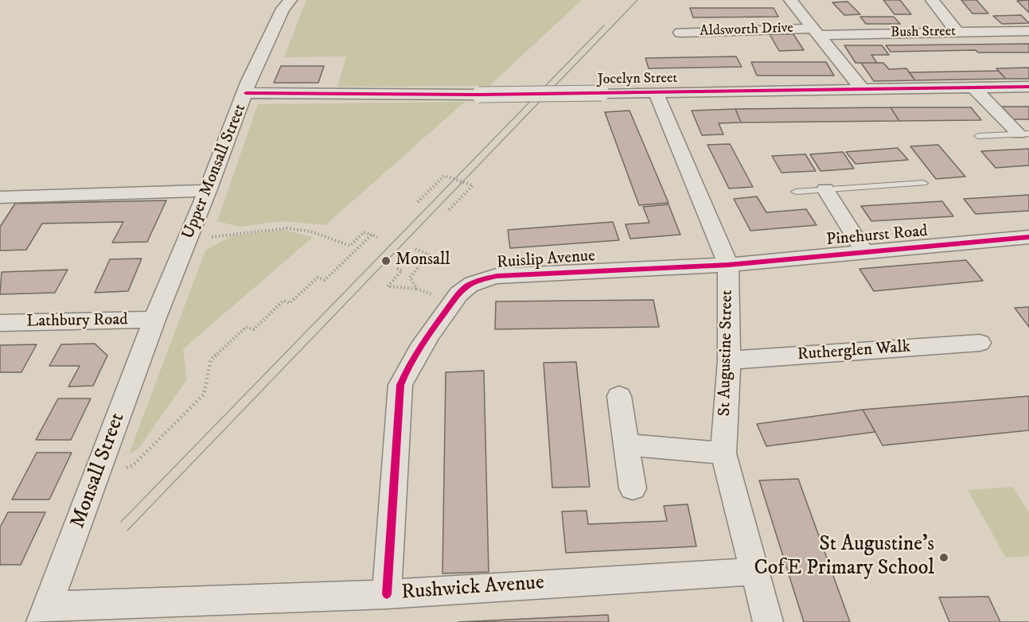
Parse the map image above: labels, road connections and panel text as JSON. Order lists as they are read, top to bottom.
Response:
{
  "streets": {
    "street": [
      "Aldsworth Drive",
      "Bush Street",
      "Jocelyn Street",
      "Upper Monsall Street",
      "Pinehurst Road",
      "Ruislip Avenue",
      "Lathbury Road",
      "Rutherglen Walk",
      "St Augustine Street",
      "Monsall Street",
      "Rushwick Avenue"
    ]
  },
  "crossings": [
    ["Aldsworth Drive", "Bush Street"],
    ["Jocelyn Street", "Upper Monsall Street"],
    ["Jocelyn Street", "St Augustine Street"],
    ["Upper Monsall Street", "Lathbury Road"],
    ["Upper Monsall Street", "Monsall Street"],
    ["Pinehurst Road", "Ruislip Avenue"],
    ["Pinehurst Road", "St Augustine Street"],
    ["Ruislip Avenue", "St Augustine Street"],
    ["Ruislip Avenue", "Rushwick Avenue"],
    ["Lathbury Road", "Monsall Street"],
    ["Rutherglen Walk", "St Augustine Street"],
    ["St Augustine Street", "Rushwick Avenue"],
    ["Monsall Street", "Rushwick Avenue"]
  ],
  "places": ["Monsall", "St Augustine's CofE Primary School"]
}
